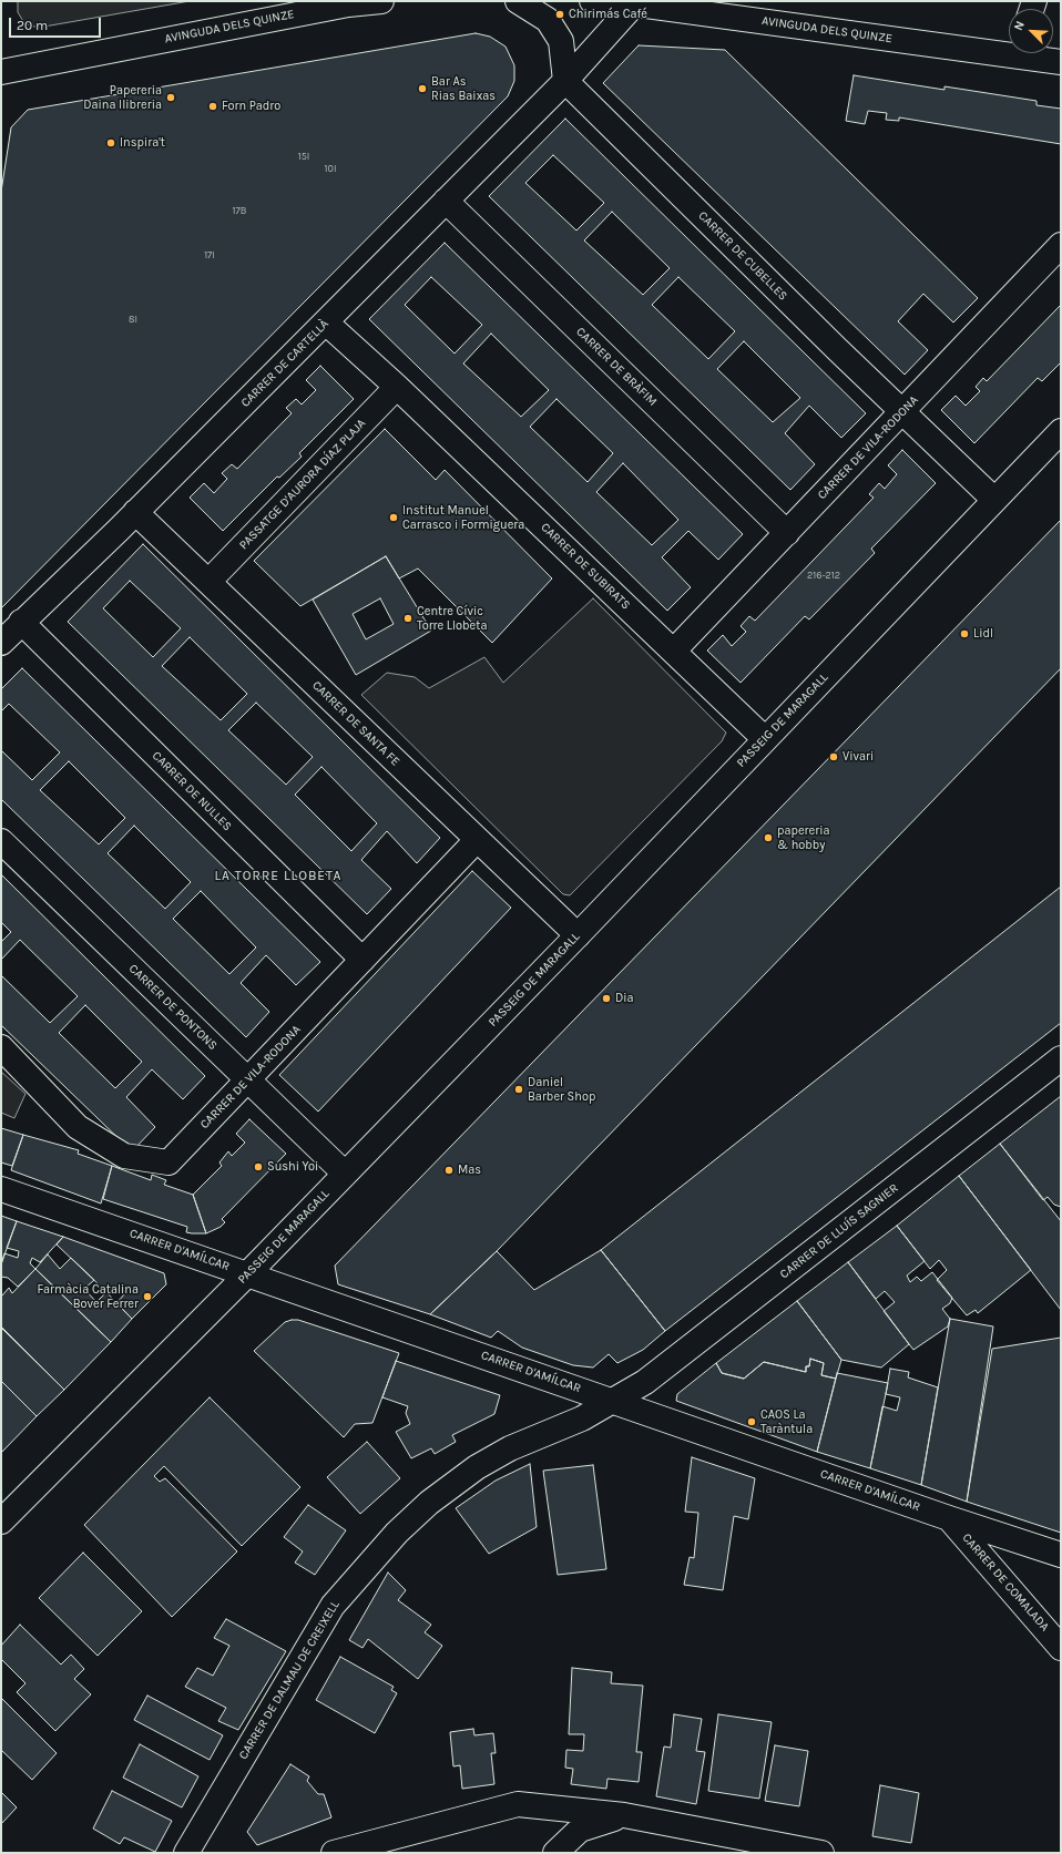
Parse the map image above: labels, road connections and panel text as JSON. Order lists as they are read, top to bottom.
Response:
{
  "streets": {
    "street": [
      "AVINGUDA DELS QUINZE",
      "CARRER DE CUBELLES",
      "CARRER DE CARTELLÀ",
      "CARRER DE BRÀFIM",
      "CARRER DE VILA-RODONA",
      "PASSATGE D'AURORA DÍAZ PLAJA",
      "CARRER DE SUBIRATS",
      "PASSEIG DE MARAGALL",
      "CARRER DE SANTA FE",
      "CARRER DE NULLES",
      "CARRER DE PONTONS",
      "CARRER DE LLUÍS SAGNIER",
      "CARRER D'AMÍLCAR",
      "CARRER DE COMALADA",
      "CARRER DE DALMAU DE CREIXELL"
    ]
  },
  "crossings": [
    ["AVINGUDA DELS QUINZE", "CARRER DE CARTELLÀ"],
    ["CARRER DE CUBELLES", "CARRER DE CARTELLÀ"],
    ["CARRER DE CUBELLES", "CARRER DE VILA-RODONA"],
    ["CARRER DE CUBELLES", "PASSEIG DE MARAGALL"],
    ["CARRER DE CARTELLÀ", "CARRER DE BRÀFIM"],
    ["CARRER DE CARTELLÀ", "CARRER DE SUBIRATS"],
    ["CARRER DE CARTELLÀ", "CARRER DE SANTA FE"],
    ["CARRER DE CARTELLÀ", "CARRER DE NULLES"],
    ["CARRER DE BRÀFIM", "CARRER DE VILA-RODONA"],
    ["CARRER DE VILA-RODONA", "CARRER DE SUBIRATS"],
    ["CARRER DE VILA-RODONA", "CARRER DE SANTA FE"],
    ["CARRER DE VILA-RODONA", "CARRER DE NULLES"],
    ["CARRER DE VILA-RODONA", "CARRER DE PONTONS"],
    ["PASSATGE D'AURORA DÍAZ PLAJA", "CARRER DE SUBIRATS"],
    ["PASSATGE D'AURORA DÍAZ PLAJA", "CARRER DE SANTA FE"],
    ["CARRER DE SUBIRATS", "PASSEIG DE MARAGALL"],
    ["PASSEIG DE MARAGALL", "CARRER DE SANTA FE"],
    ["PASSEIG DE MARAGALL", "CARRER DE PONTONS"],
    ["PASSEIG DE MARAGALL", "CARRER D'AMÍLCAR"],
    ["CARRER DE LLUÍS SAGNIER", "CARRER D'AMÍLCAR"],
    ["CARRER DE LLUÍS SAGNIER", "CARRER DE DALMAU DE CREIXELL"],
    ["CARRER D'AMÍLCAR", "CARRER DE COMALADA"],
    ["CARRER D'AMÍLCAR", "CARRER DE DALMAU DE CREIXELL"]
  ],
  "districts": ["LA TORRE LLOBETA"],
  "places": [
    "Chirimás Café",
    "Bar As Rias Baixas",
    "Papereria Daina llibreria",
    "Forn Padro",
    "Inspira't",
    "Institut Manuel Carrasco i Formiguera",
    "Centre Cívic Torre Llobeta",
    "Lidl",
    "Vivari",
    "papereria & hobby",
    "Dia",
    "Daniel Barber Shop",
    "Sushi Yoi",
    "Mas",
    "Farmàcia Catalina Bover Ferrer",
    "CAOS La Taràntula"
  ],
  "house_numbers": [
    "15I",
    "10I",
    "17B",
    "17I",
    "8I",
    "216-212"
  ],
  "scale_bar": "20 m",
  "north": "top left"
}
